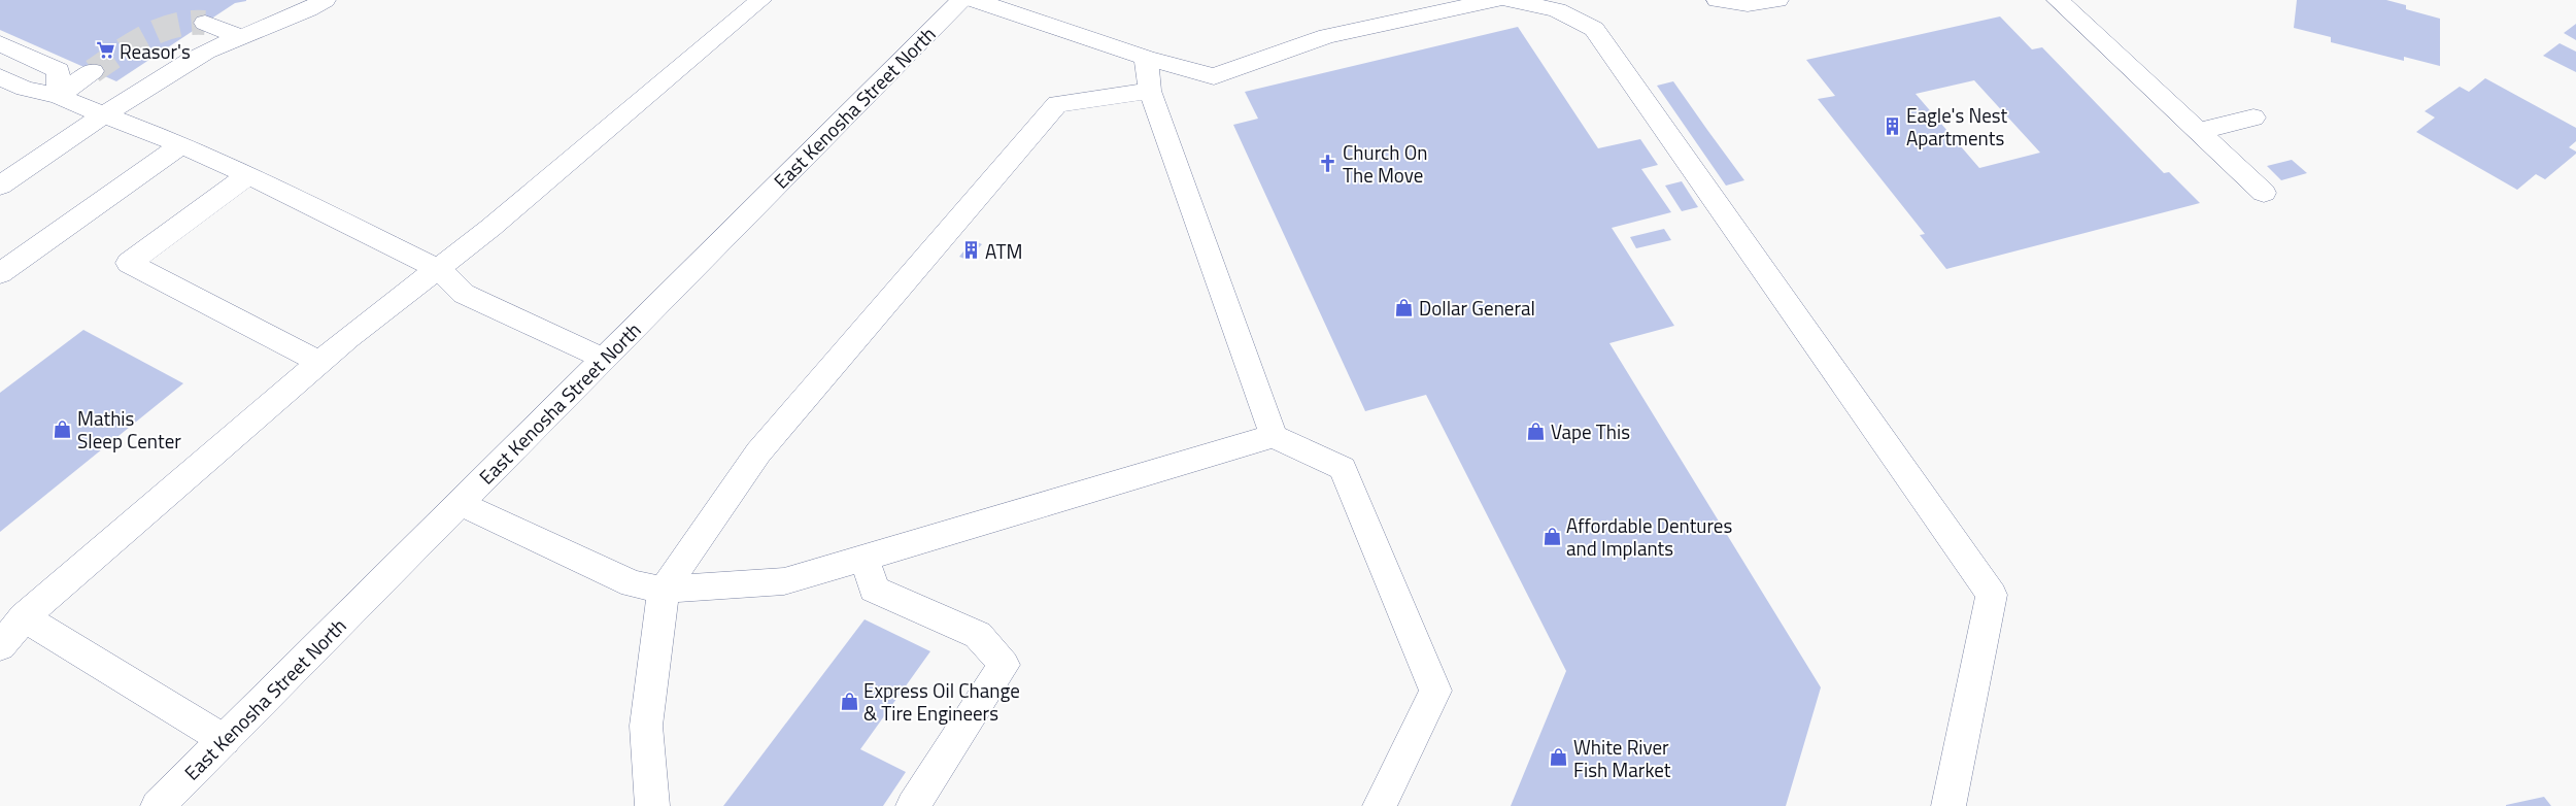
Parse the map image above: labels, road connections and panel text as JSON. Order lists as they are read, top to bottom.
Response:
{
  "streets": {
    "main road": ["East Kenosha Street North"]
  },
  "places": {
    "supermarket": ["Reasor's"],
    "building": ["Eagle's Nest Apartments", "ATM"],
    "church": ["Church On The Move"],
    "shop": [
      "Dollar General",
      "Mathis Sleep Center",
      "Vape This",
      "Affordable Dentures and Implants",
      "Express Oil Change & Tire Engineers",
      "White River Fish Market"
    ]
  }
}
